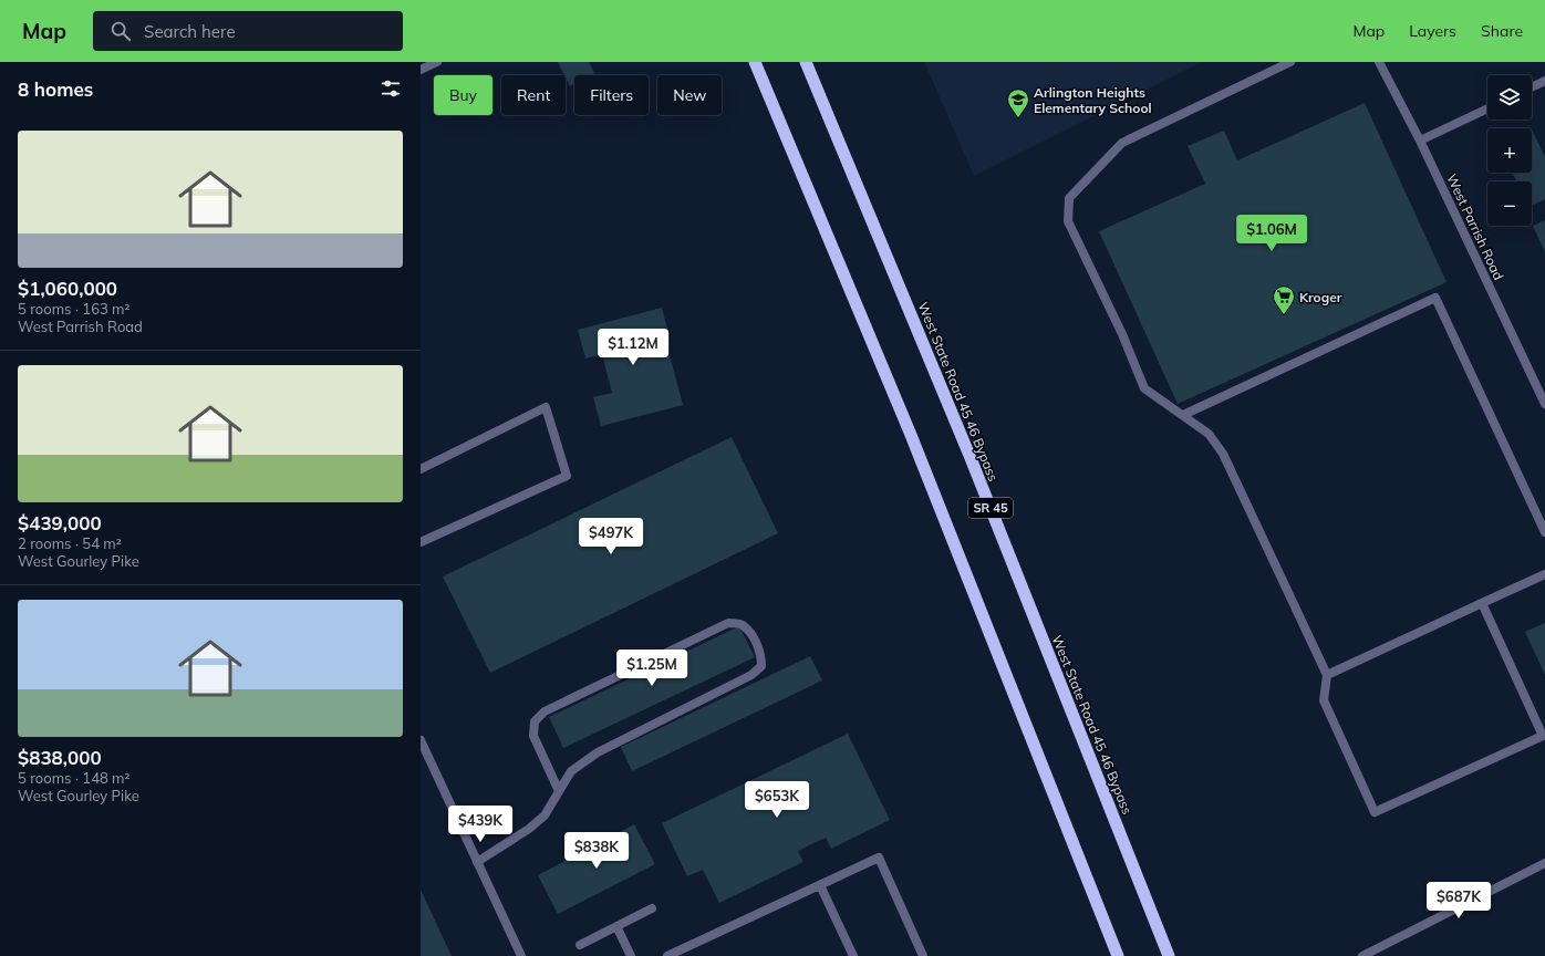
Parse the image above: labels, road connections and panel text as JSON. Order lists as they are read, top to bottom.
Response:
{
  "streets": {
    "highway": ["West State Road 45 46 Bypass", "SR 45"],
    "street": ["West Parrish Road"]
  },
  "places": {
    "school or university": ["Arlington Heights Elementary School"],
    "supermarket": ["Kroger"]
  },
  "page": {
    "header": "Map",
    "search": "Search here",
    "nav": ["Map", "Layers", "Share"],
    "heading": "8 homes",
    "map_buttons": ["+", "−"],
    "chip": [
      "Buy",
      "Rent",
      "Filters",
      "New"
    ],
    "list": [
      {
        "name": "$1,060,000",
        "note": "5 rooms · 163 m² · West Parrish Road"
      },
      {
        "name": "$439,000",
        "note": "2 rooms · 54 m² · West Gourley Pike"
      },
      {
        "name": "$838,000",
        "note": "5 rooms · 148 m² · West Gourley Pike"
      }
    ],
    "price": [
      "$1.06M",
      "$1.12M",
      "$497K",
      "$1.25M",
      "$653K",
      "$439K",
      "$838K",
      "$687K"
    ]
  }
}
